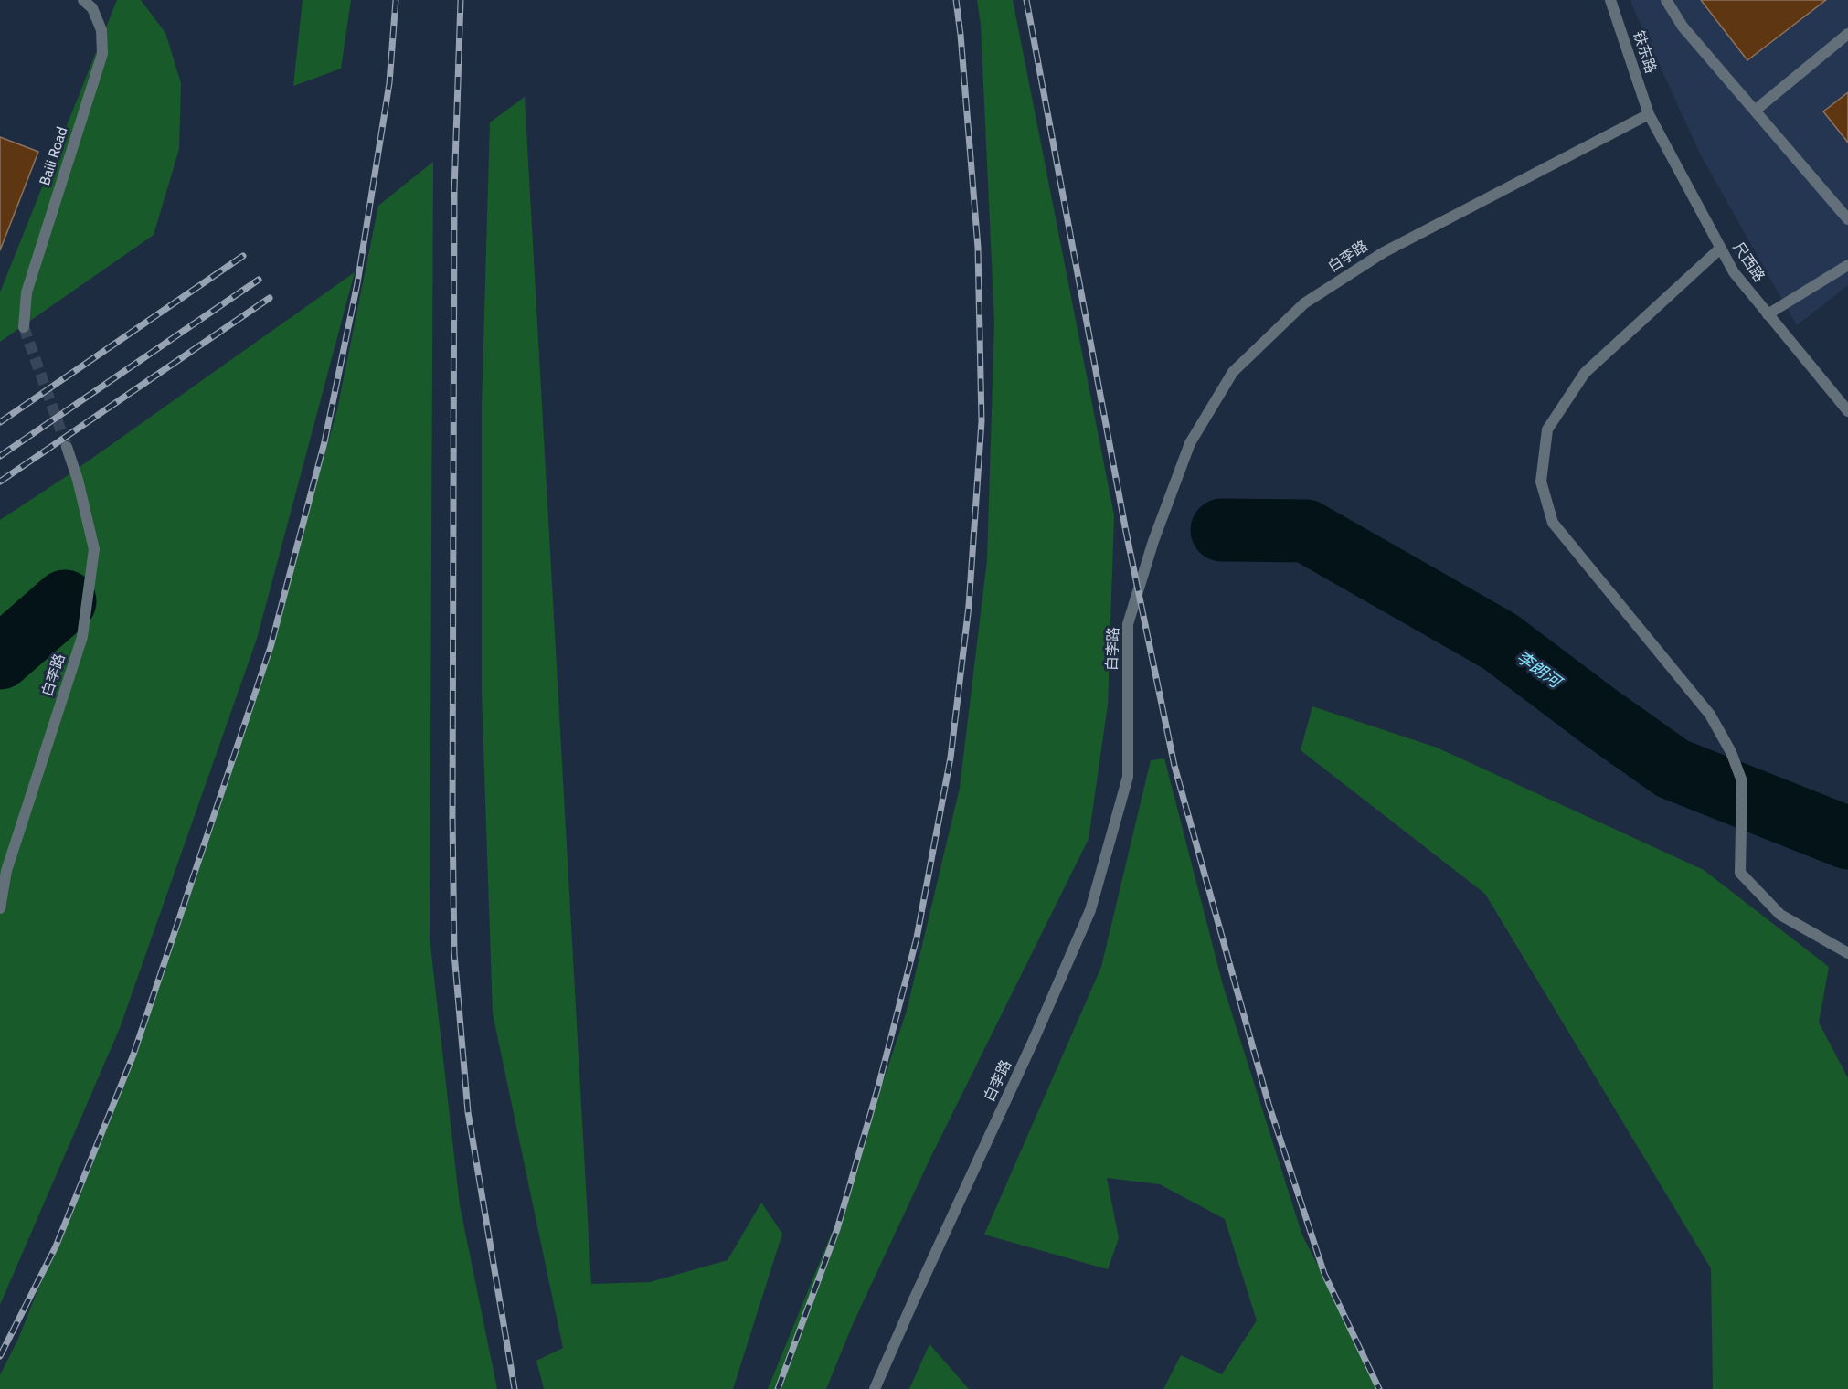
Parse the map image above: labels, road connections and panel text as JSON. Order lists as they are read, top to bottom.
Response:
{
  "streets": {
    "street": [
      "铁东路",
      "Baili Road",
      "白李路",
      "尺西路"
    ]
  },
  "crossings": [
    ["铁东路", "白李路"],
    ["铁东路", "尺西路"],
    ["白李路", "尺西路"]
  ],
  "water": ["李朗河"]
}
